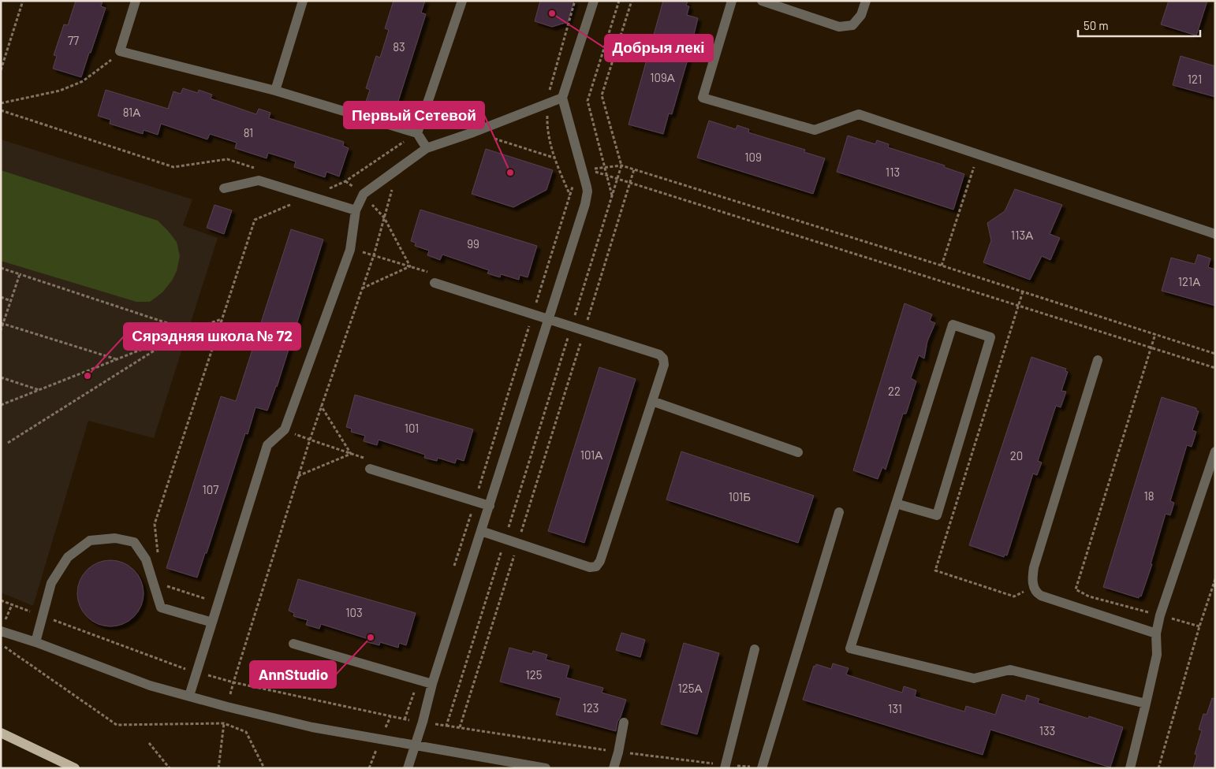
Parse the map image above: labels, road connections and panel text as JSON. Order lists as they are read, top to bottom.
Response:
{
  "places": [
    "Добрыя лекі",
    "Первый Сетевой",
    "Сярэдняя школа № 72",
    "AnnStudio"
  ],
  "house_numbers": [
    "77",
    "83",
    "109А",
    "121",
    "81А",
    "81",
    "109",
    "113",
    "113А",
    "99",
    "121А",
    "22",
    "101",
    "101А",
    "20",
    "107",
    "18",
    "101Б",
    "103",
    "125",
    "125А",
    "123",
    "131",
    "133"
  ],
  "scale_bar": "50 m"
}
